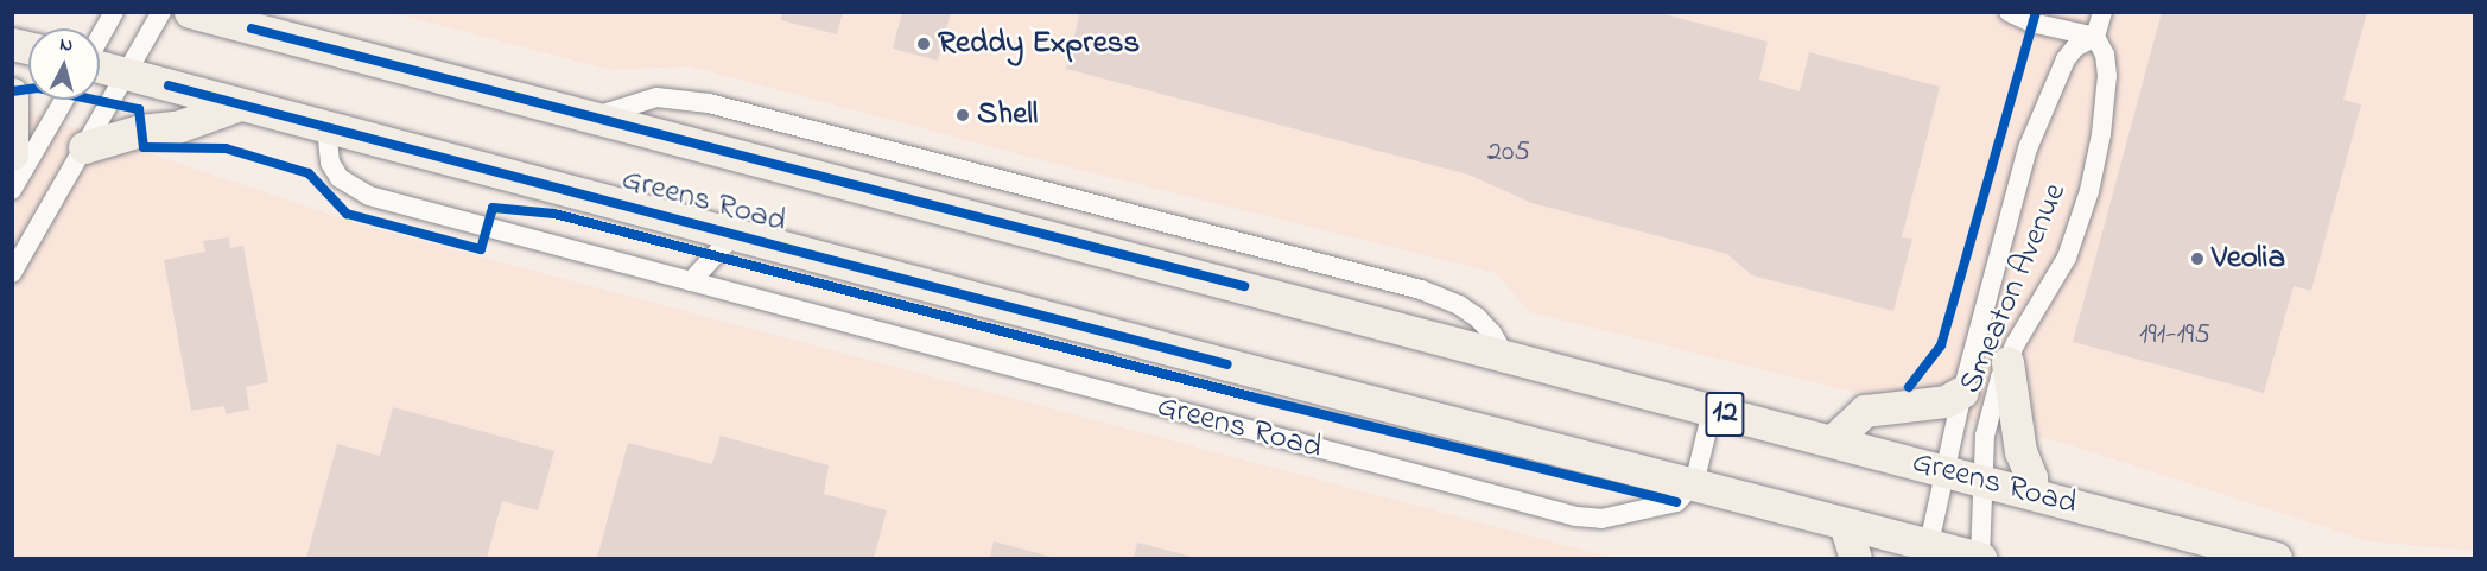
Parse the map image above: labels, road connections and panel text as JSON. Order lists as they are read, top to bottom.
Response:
{
  "streets": {
    "main road": ["Greens Road", "12"],
    "street": ["Smeaton Avenue"]
  },
  "crossings": [
    ["Greens Road", "Smeaton Avenue"]
  ],
  "places": ["Reddy Express", "Shell", "Veolia"],
  "house_numbers": ["205", "191-195"],
  "north": "top"
}
